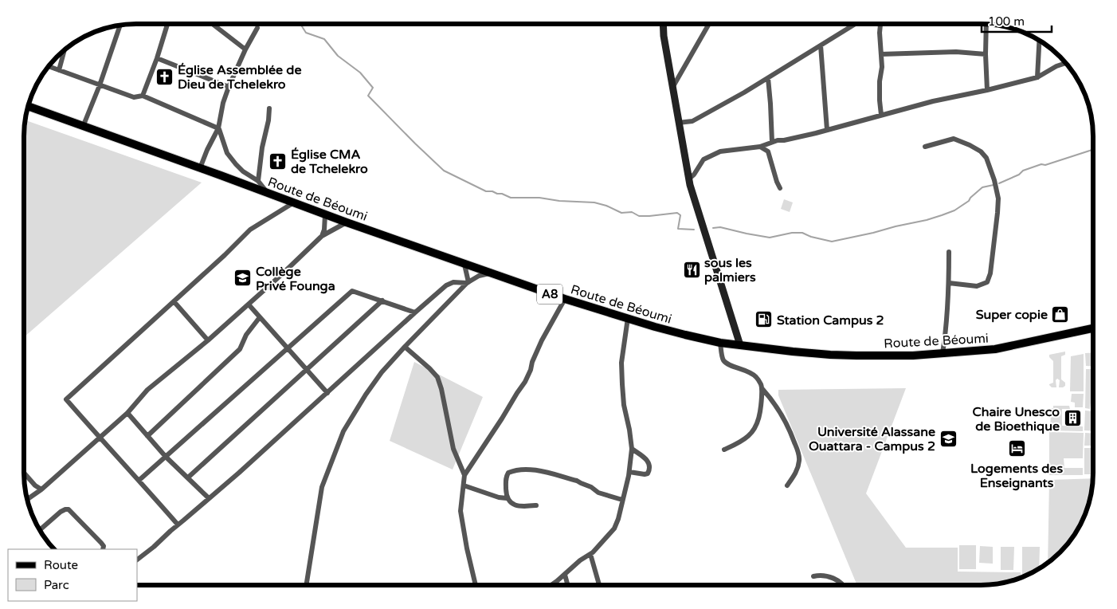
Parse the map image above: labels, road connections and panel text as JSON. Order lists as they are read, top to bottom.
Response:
{
  "streets": {
    "main road": ["Route de Béoumi", "A8"]
  },
  "places": {
    "church": ["Église Assemblée de Dieu de Tchelekro", "Église CMA de Tchelekro"],
    "restaurant": ["sous les palmiers"],
    "school or university": ["Collège Privé Founga", "Université Alassane Ouattara - Campus 2"],
    "shop": ["Super copie"],
    "fuel station": ["Station Campus 2"],
    "building": ["Chaire Unesco de Bioethique"],
    "hotel": ["Logements des Enseignants"]
  },
  "legend": ["Route", "Parc"],
  "scale_bar": "100 m"
}
